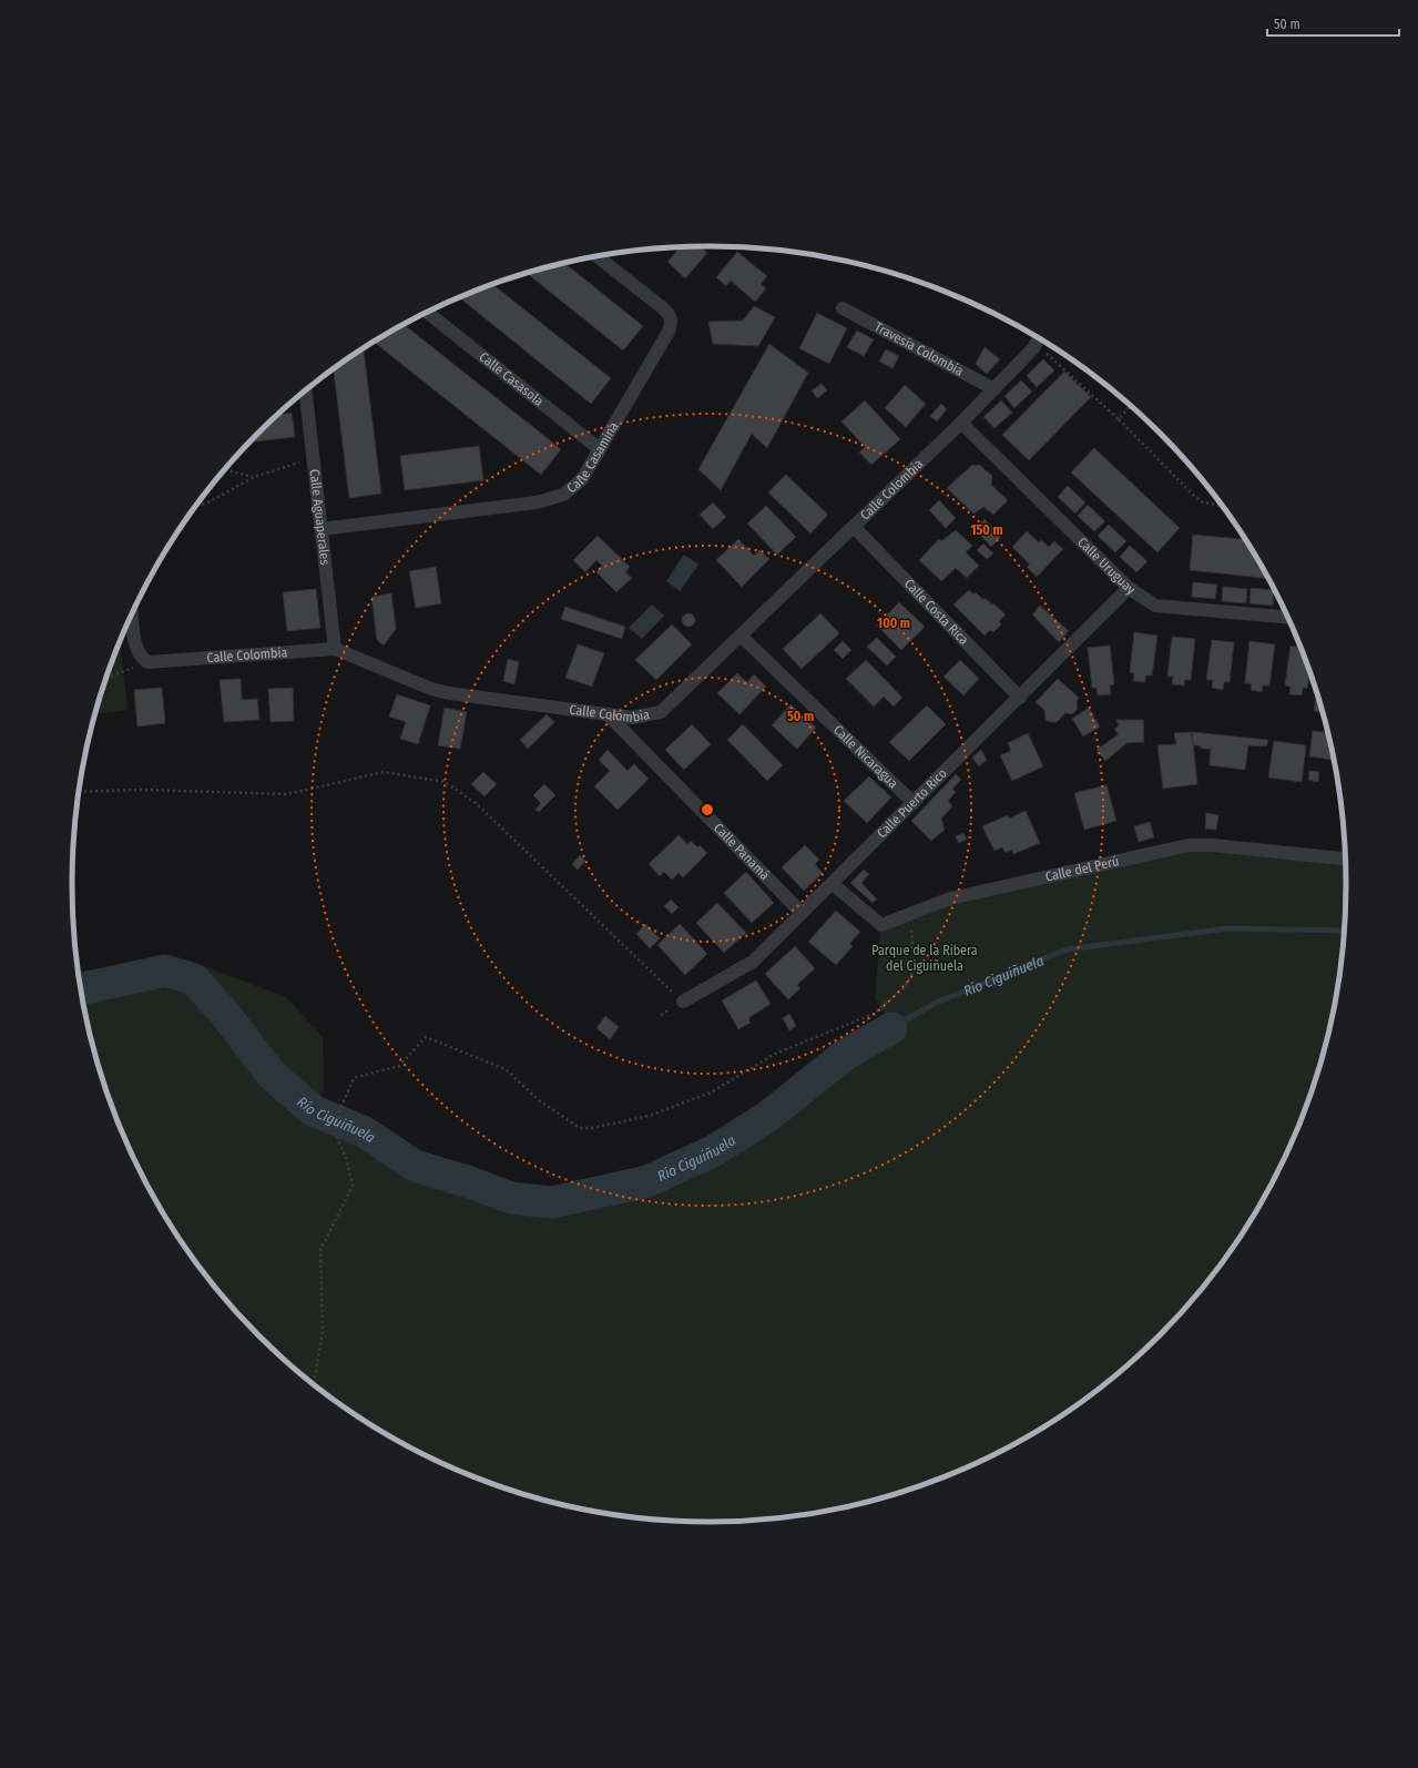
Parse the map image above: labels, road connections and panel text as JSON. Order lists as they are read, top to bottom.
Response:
{
  "streets": {
    "street": [
      "Travesía Colombia",
      "Calle Casasola",
      "Calle Casamina",
      "Calle Colombia",
      "Calle Aguaperales",
      "Calle Uruguay",
      "Calle Costa Rica",
      "Calle Nicaragua",
      "Calle Puerto Rico",
      "Calle Panamá",
      "Calle del Perú"
    ]
  },
  "crossings": [
    ["Travesía Colombia", "Calle Colombia"],
    ["Calle Casasola", "Calle Casamina"],
    ["Calle Casamina", "Calle Aguaperales"],
    ["Calle Colombia", "Calle Aguaperales"],
    ["Calle Colombia", "Calle Uruguay"],
    ["Calle Colombia", "Calle Costa Rica"],
    ["Calle Colombia", "Calle Nicaragua"],
    ["Calle Colombia", "Calle Panamá"],
    ["Calle Uruguay", "Calle Puerto Rico"],
    ["Calle Costa Rica", "Calle Puerto Rico"],
    ["Calle Nicaragua", "Calle Puerto Rico"],
    ["Calle Puerto Rico", "Calle Panamá"],
    ["Calle Puerto Rico", "Calle del Perú"]
  ],
  "water": ["Río Ciguiñuela"],
  "parks": ["Parque de la Ribera del Ciguiñuela"],
  "scale_bar": "50 m",
  "rings": ["150 m", "100 m", "50 m"]
}
